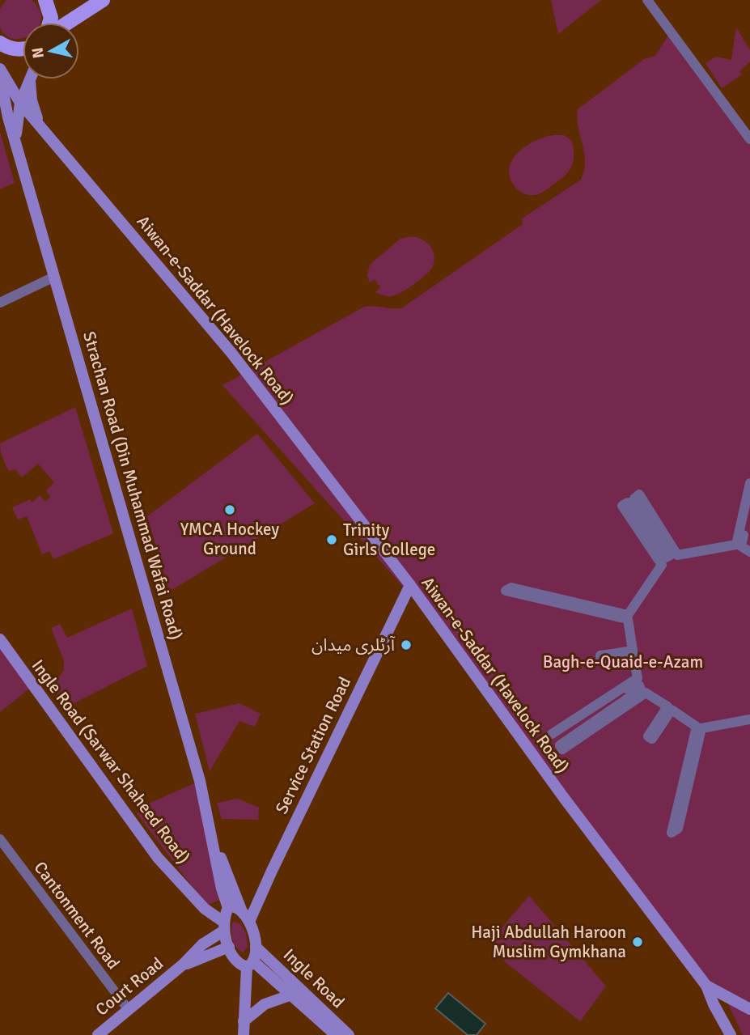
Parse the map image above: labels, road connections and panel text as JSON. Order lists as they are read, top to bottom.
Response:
{
  "streets": {
    "main road": [
      "Aiwan-e-Saddar (Havelock Road)",
      "Strachan Road (Din Muhammad Wafai Road)",
      "Service Station Road",
      "Ingle Road (Sarwar Shaheed Road)",
      "Ingle Road",
      "Court Road"
    ],
    "street": ["Cantonment Road"]
  },
  "crossings": [
    ["Aiwan-e-Saddar (Havelock Road)", "Service Station Road"],
    ["Strachan Road (Din Muhammad Wafai Road)", "Service Station Road"],
    ["Strachan Road (Din Muhammad Wafai Road)", "Ingle Road"],
    ["Ingle Road (Sarwar Shaheed Road)", "Court Road"],
    ["Cantonment Road", "Court Road"],
    ["Ingle Road", "Court Road"]
  ],
  "parks": ["Bagh-e-Quaid-e-Azam"],
  "places": [
    "YMCA Hockey Ground",
    "Trinity Girls College",
    "آرٹلری میدان",
    "Haji Abdullah Haroon Muslim Gymkhana"
  ],
  "north": "left"
}
